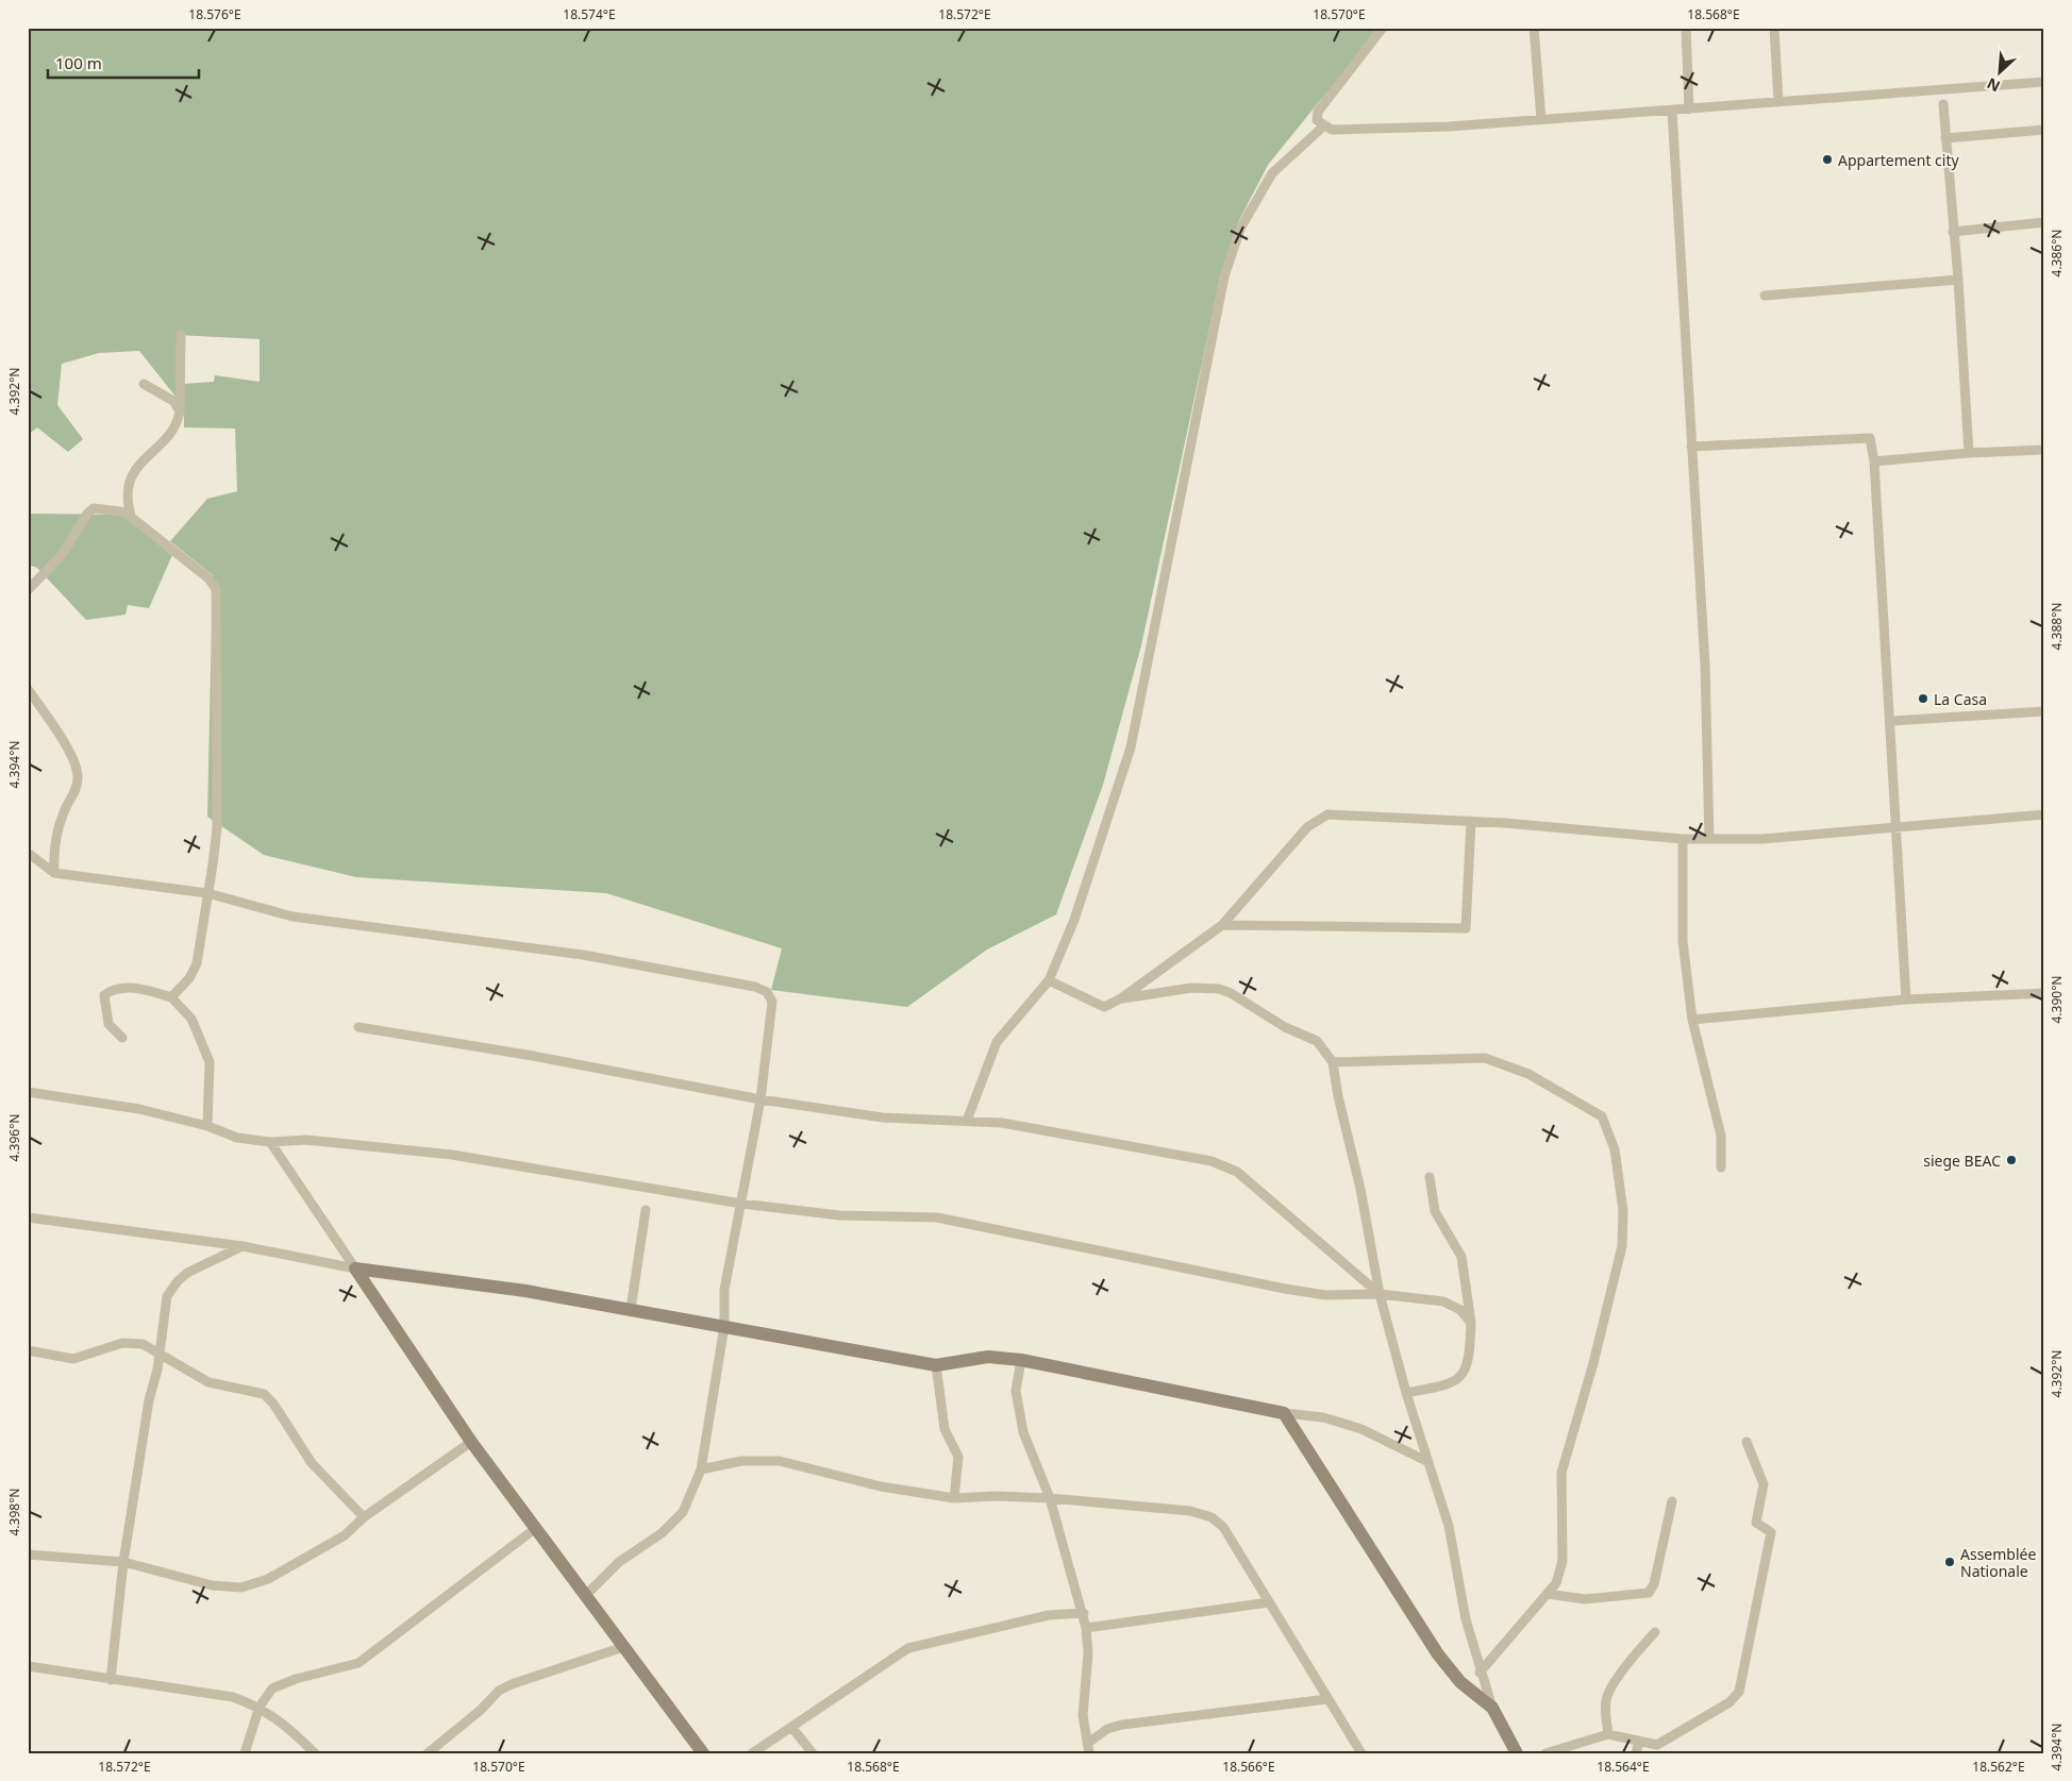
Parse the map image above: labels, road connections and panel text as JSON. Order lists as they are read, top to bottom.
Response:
{
  "places": [
    "Appartement city",
    "La Casa",
    "siege BEAC",
    "Assemblée Nationale"
  ],
  "scale_bar": "100 m",
  "north": "bottom left",
  "coordinates": [
    "18.576°E",
    "18.574°E",
    "18.572°E",
    "18.570°E",
    "18.568°E",
    "4.386°N",
    "4.392°N",
    "4.388°N",
    "4.394°N",
    "4.390°N",
    "4.396°N",
    "4.398°N",
    "18.566°E",
    "18.564°E",
    "18.562°E"
  ]
}
